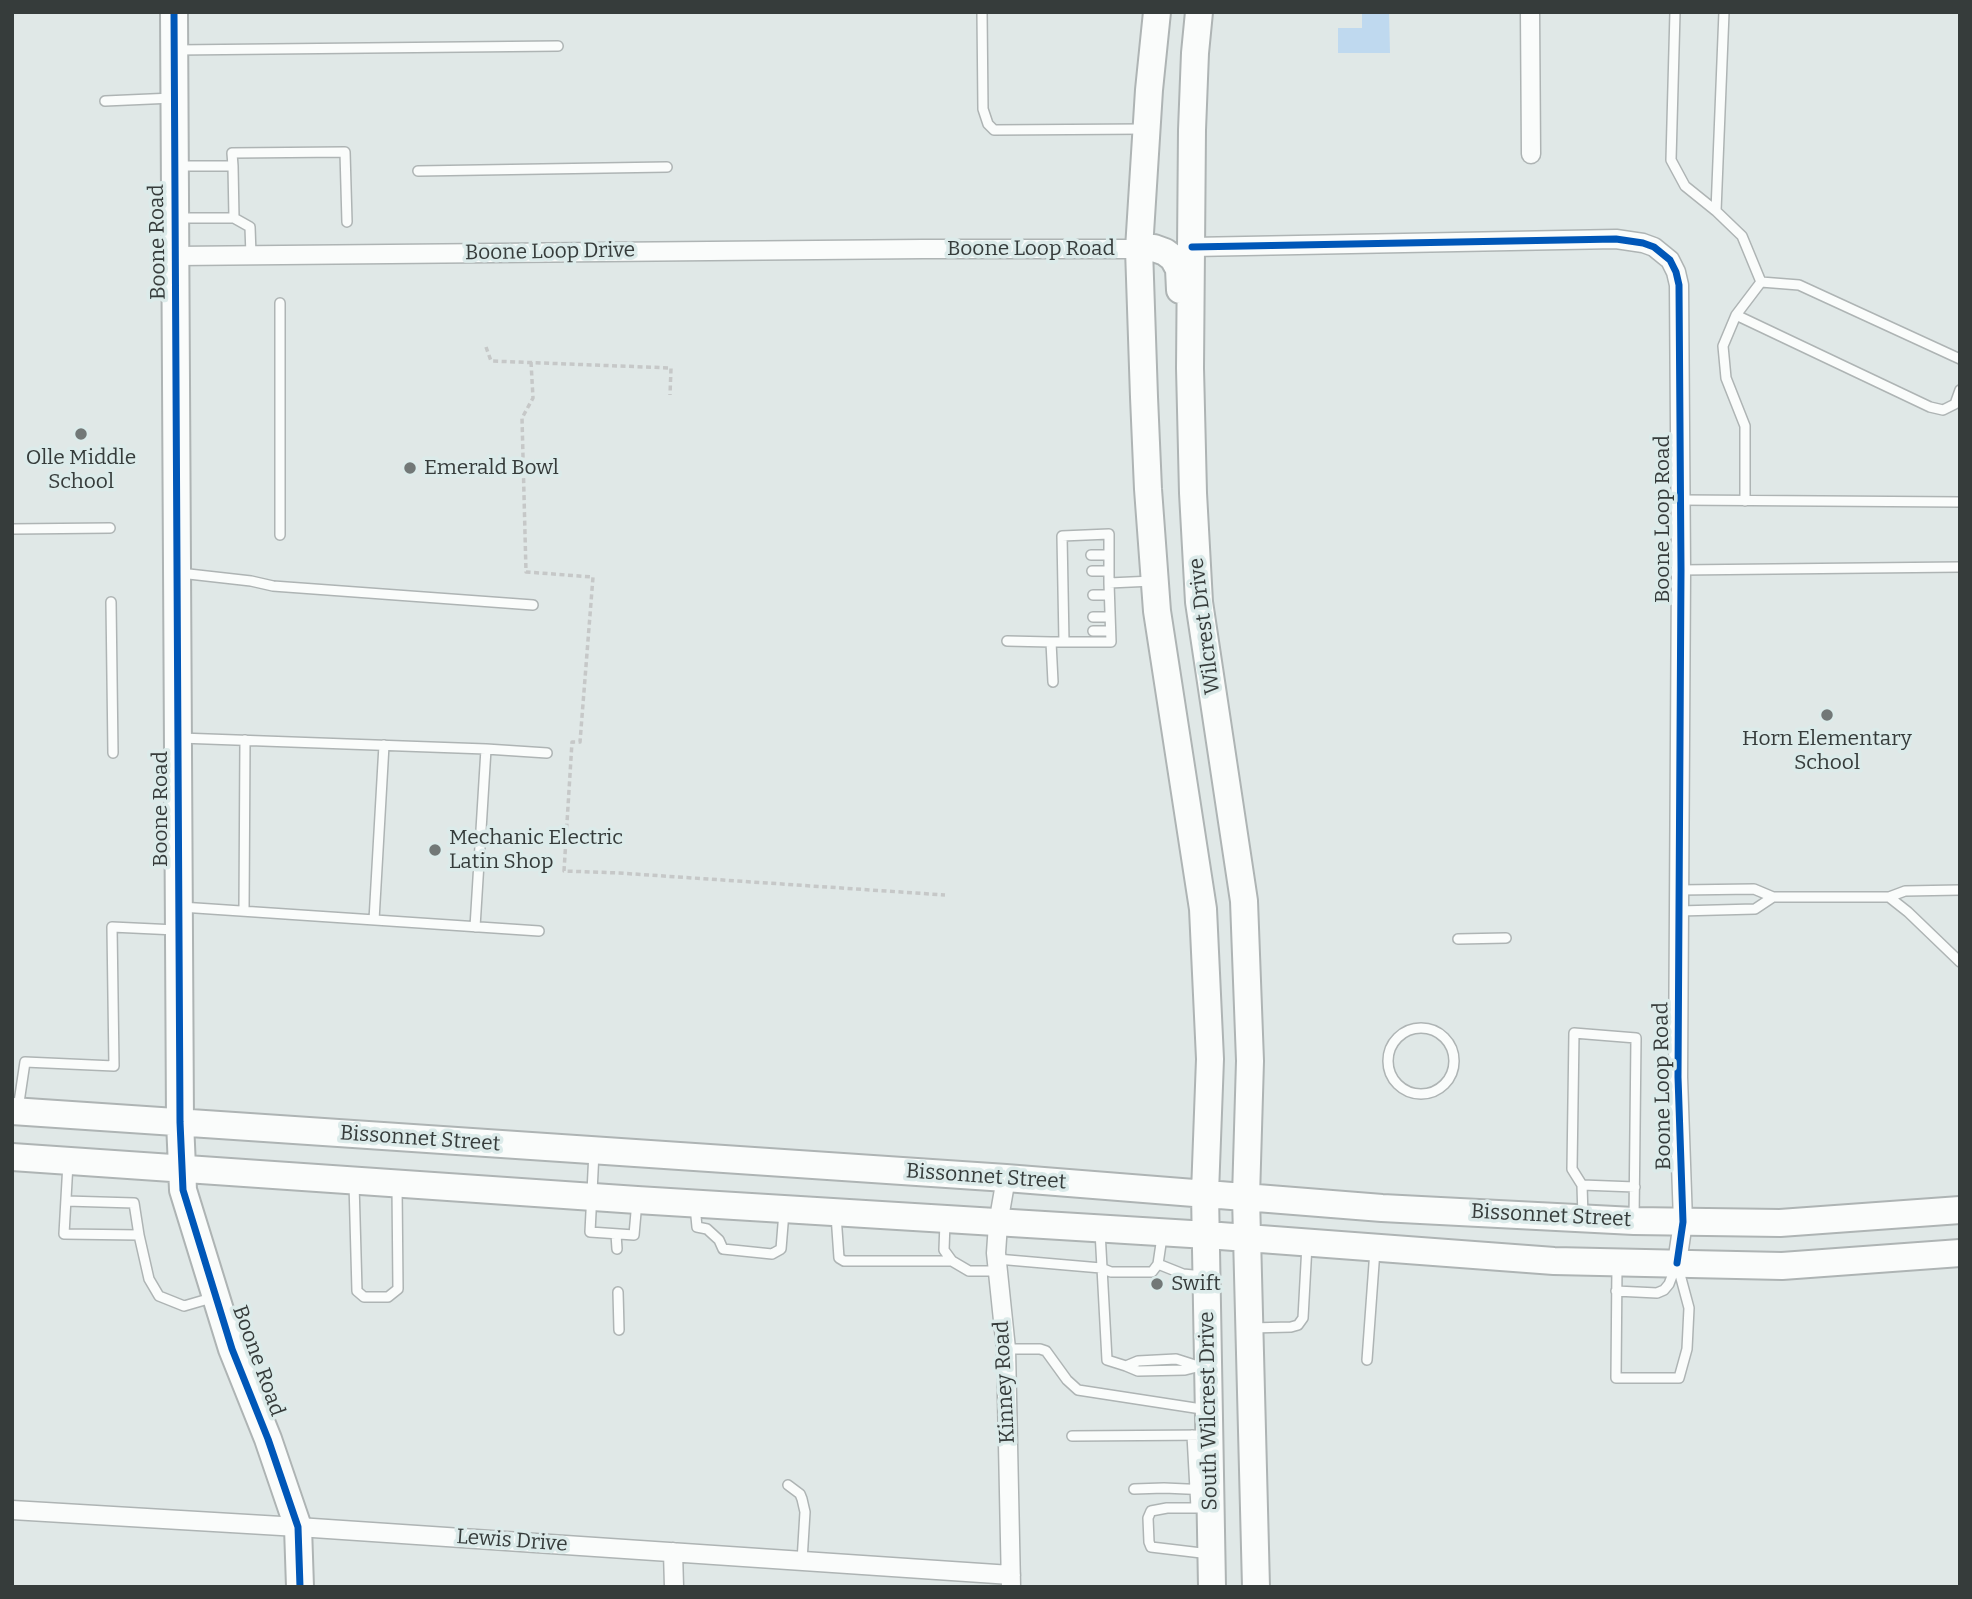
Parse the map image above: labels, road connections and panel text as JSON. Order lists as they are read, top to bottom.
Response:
{
  "streets": {
    "main road": [
      "Boone Road",
      "Wilcrest Drive",
      "Bissonnet Street",
      "South Wilcrest Drive"
    ],
    "street": [
      "Boone Loop Road",
      "Boone Loop Drive",
      "Kinney Road",
      "Lewis Drive"
    ]
  },
  "crossings": [
    ["Boone Road", "Boone Loop Drive"],
    ["Boone Road", "Bissonnet Street"],
    ["Boone Road", "Lewis Drive"],
    ["Boone Loop Road", "Boone Loop Drive"],
    ["Boone Loop Road", "Wilcrest Drive"],
    ["Boone Loop Road", "Bissonnet Street"],
    ["Wilcrest Drive", "Bissonnet Street"],
    ["Wilcrest Drive", "South Wilcrest Drive"],
    ["Bissonnet Street", "Kinney Road"],
    ["Bissonnet Street", "South Wilcrest Drive"],
    ["Kinney Road", "Lewis Drive"]
  ],
  "places": [
    "Olle Middle School",
    "Emerald Bowl",
    "Horn Elementary School",
    "Mechanic Electric Latin Shop",
    "Swift"
  ]
}
